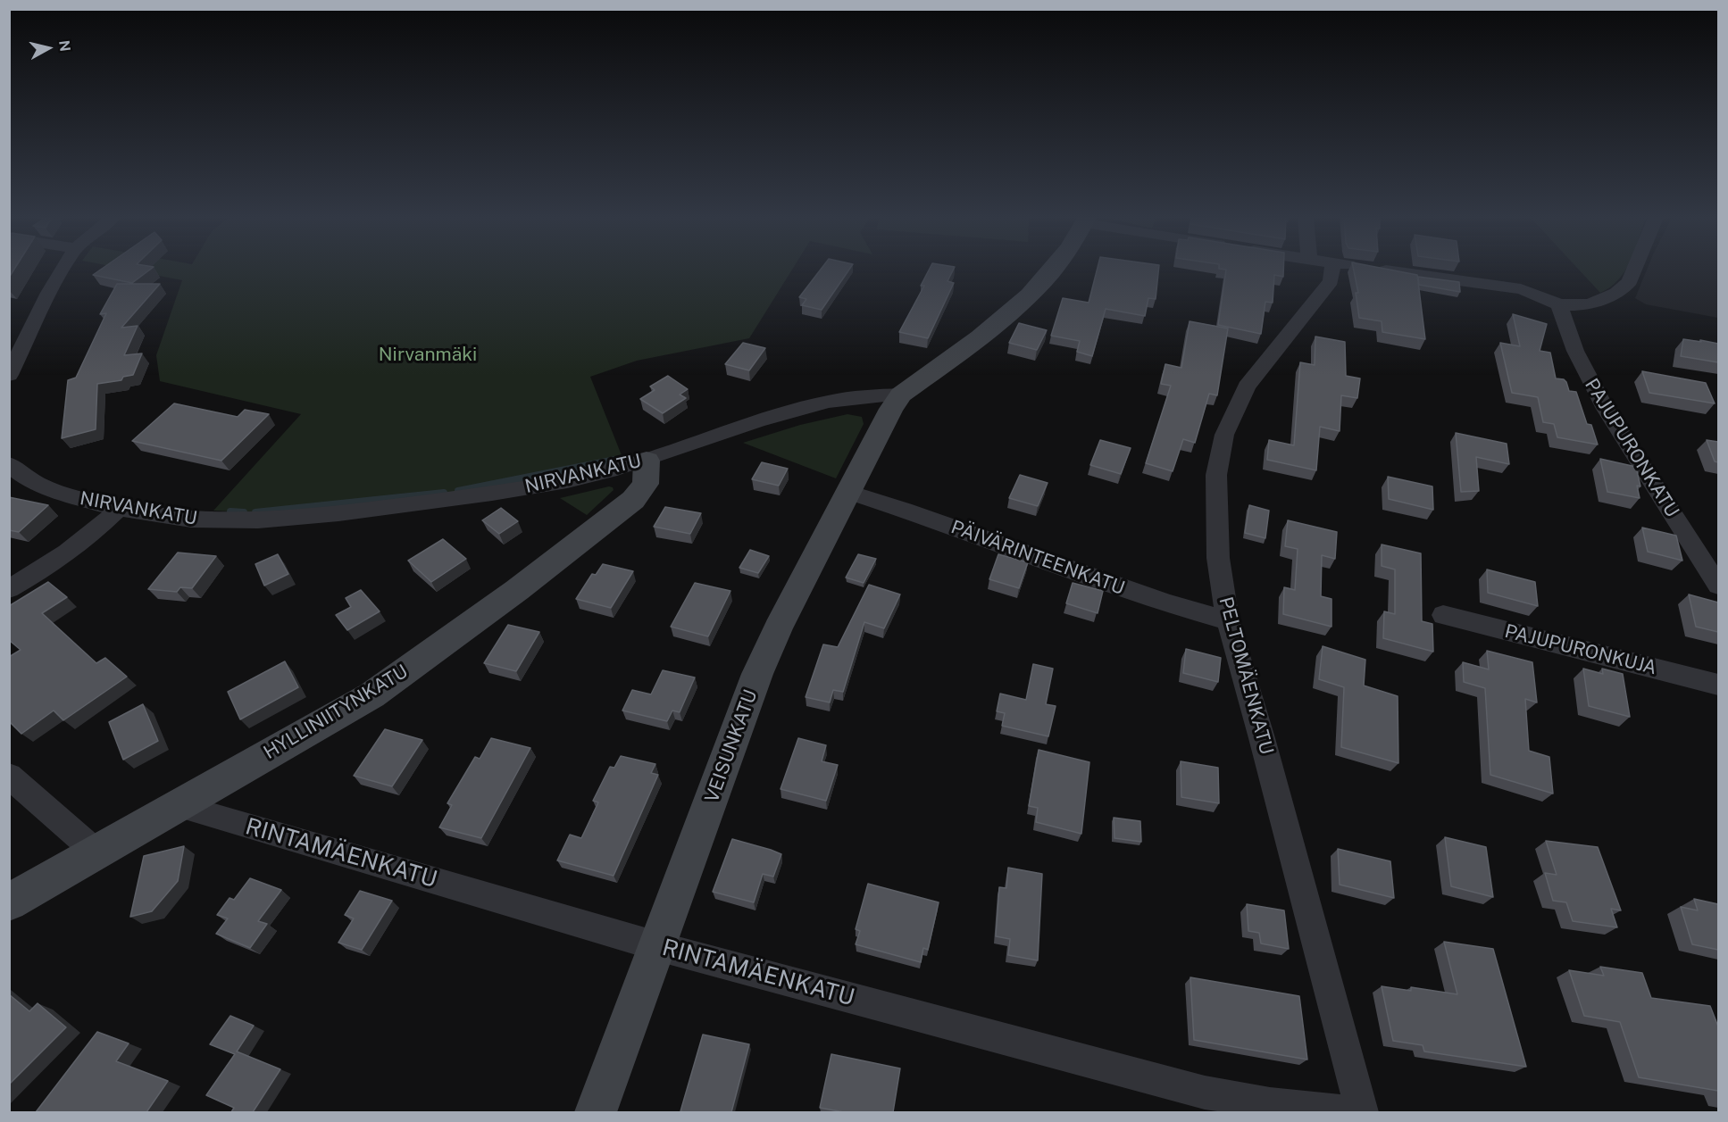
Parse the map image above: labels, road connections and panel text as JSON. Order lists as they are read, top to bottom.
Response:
{
  "streets": {
    "street": [
      "PAJUPURONKATU",
      "NIRVANKATU",
      "PÄIVÄRINTEENKATU",
      "PAJUPURONKUJA",
      "PELTOMÄENKATU",
      "HYLLINIITYNKATU",
      "VEISUNKATU",
      "RINTAMÄENKATU"
    ]
  },
  "crossings": [
    ["NIRVANKATU", "HYLLINIITYNKATU"],
    ["NIRVANKATU", "VEISUNKATU"],
    ["PÄIVÄRINTEENKATU", "PELTOMÄENKATU"],
    ["PÄIVÄRINTEENKATU", "VEISUNKATU"],
    ["HYLLINIITYNKATU", "RINTAMÄENKATU"],
    ["VEISUNKATU", "RINTAMÄENKATU"]
  ],
  "parks": ["Nirvanmäki"],
  "north": "right"
}
